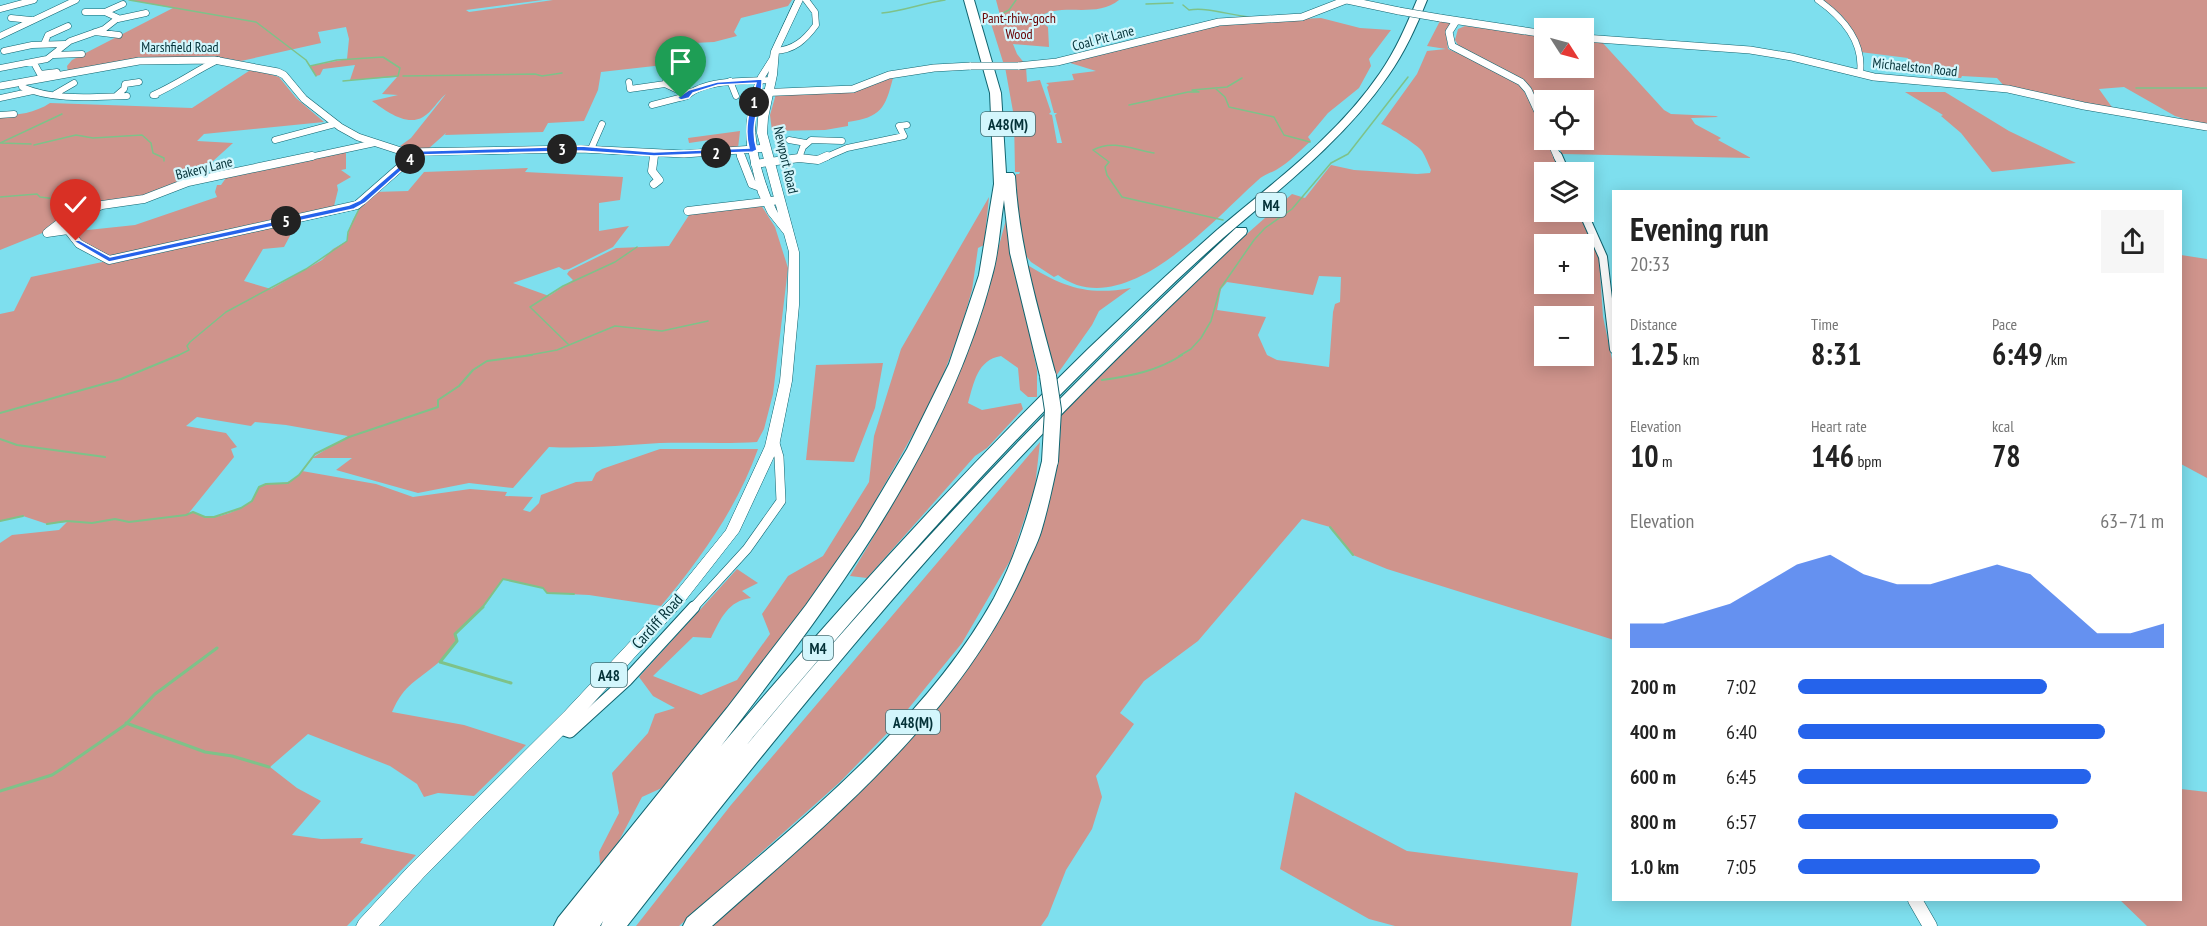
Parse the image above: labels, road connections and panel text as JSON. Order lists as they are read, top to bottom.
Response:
{
  "streets": {
    "highway": ["A48(M)", "M4"],
    "main road": ["Newport Road", "Cardiff Road", "A48"],
    "street": [
      "Coal Pit Lane",
      "Marshfield Road",
      "Michaelston Road",
      "Bakery Lane"
    ]
  },
  "crossings": [
    ["Coal Pit Lane", "Newport Road"],
    ["Marshfield Road", "Newport Road"],
    ["Marshfield Road", "Bakery Lane"],
    ["A48(M)", "M4"],
    ["Newport Road", "Cardiff Road"]
  ],
  "parks": ["Pant-rhiw-goch Wood"],
  "north": "bottom right",
  "page": {
    "map_buttons": ["+", "−"],
    "pins": [
      "1",
      "3",
      "2",
      "4",
      "5"
    ],
    "heading": ["Evening run", "20:33"],
    "stats": [
      ["Distance", "1.25 km"],
      ["Time", "8:31"],
      ["Pace", "6:49 /km"],
      ["Elevation", "10 m"],
      ["Heart rate", "146 bpm"],
      ["kcal", "78"]
    ],
    "chart": ["Elevation", "63–71 m"],
    "list": [
      {
        "name": "200 m",
        "note": "7:02"
      },
      {
        "name": "400 m",
        "note": "6:40"
      },
      {
        "name": "600 m",
        "note": "6:45"
      },
      {
        "name": "800 m",
        "note": "6:57"
      },
      {
        "name": "1.0 km",
        "note": "7:05"
      }
    ]
  }
}
